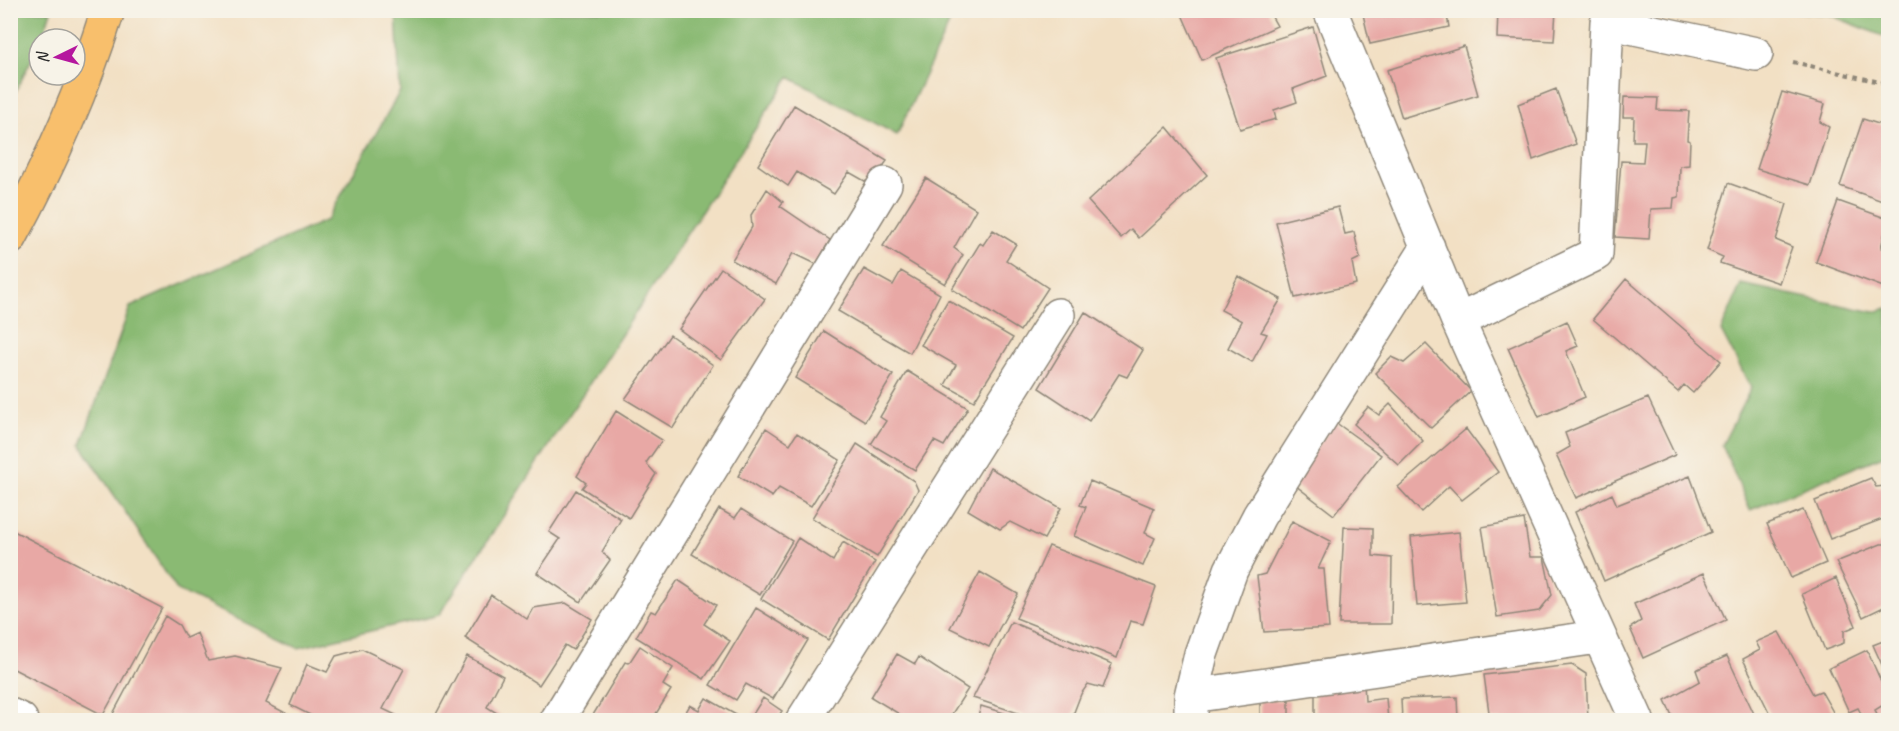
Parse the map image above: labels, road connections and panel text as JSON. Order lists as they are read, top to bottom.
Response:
{
  "north": "left"
}
